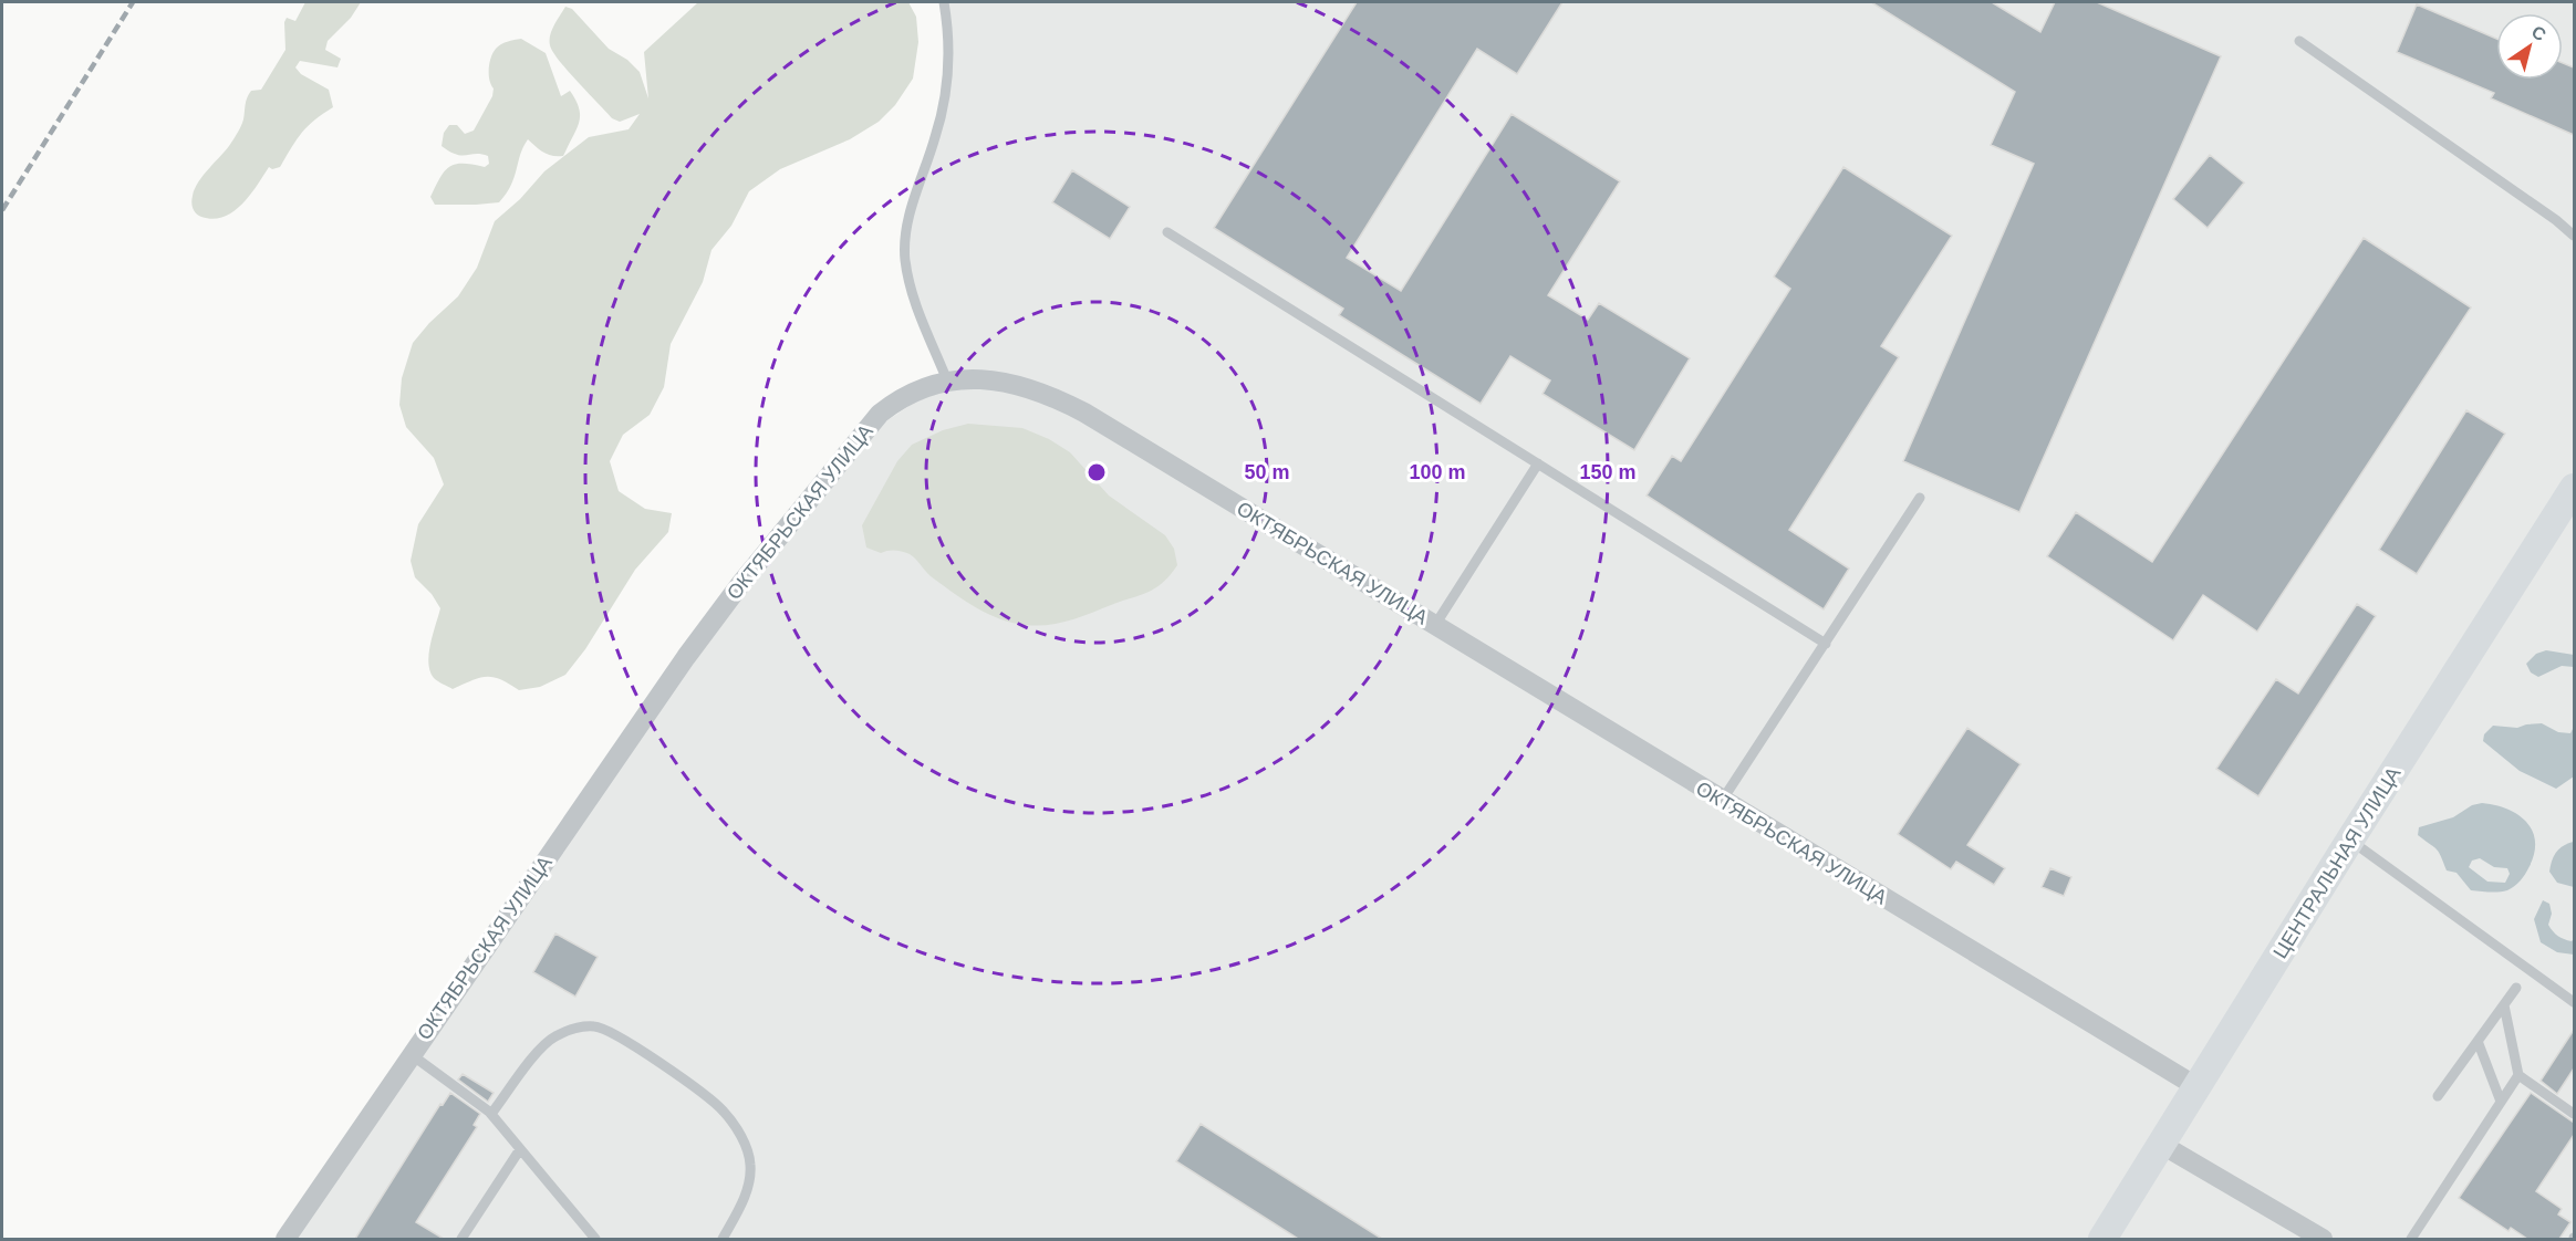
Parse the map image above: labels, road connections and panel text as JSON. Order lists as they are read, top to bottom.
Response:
{
  "streets": {
    "street": ["ОКТЯБРЬСКАЯ УЛИЦА", "ЦЕНТРАЛЬНАЯ УЛИЦА"]
  },
  "crossings": [
    ["ОКТЯБРЬСКАЯ УЛИЦА", "ЦЕНТРАЛЬНАЯ УЛИЦА"]
  ],
  "north": "top right",
  "rings": ["50 m", "100 m", "150 m"]
}
